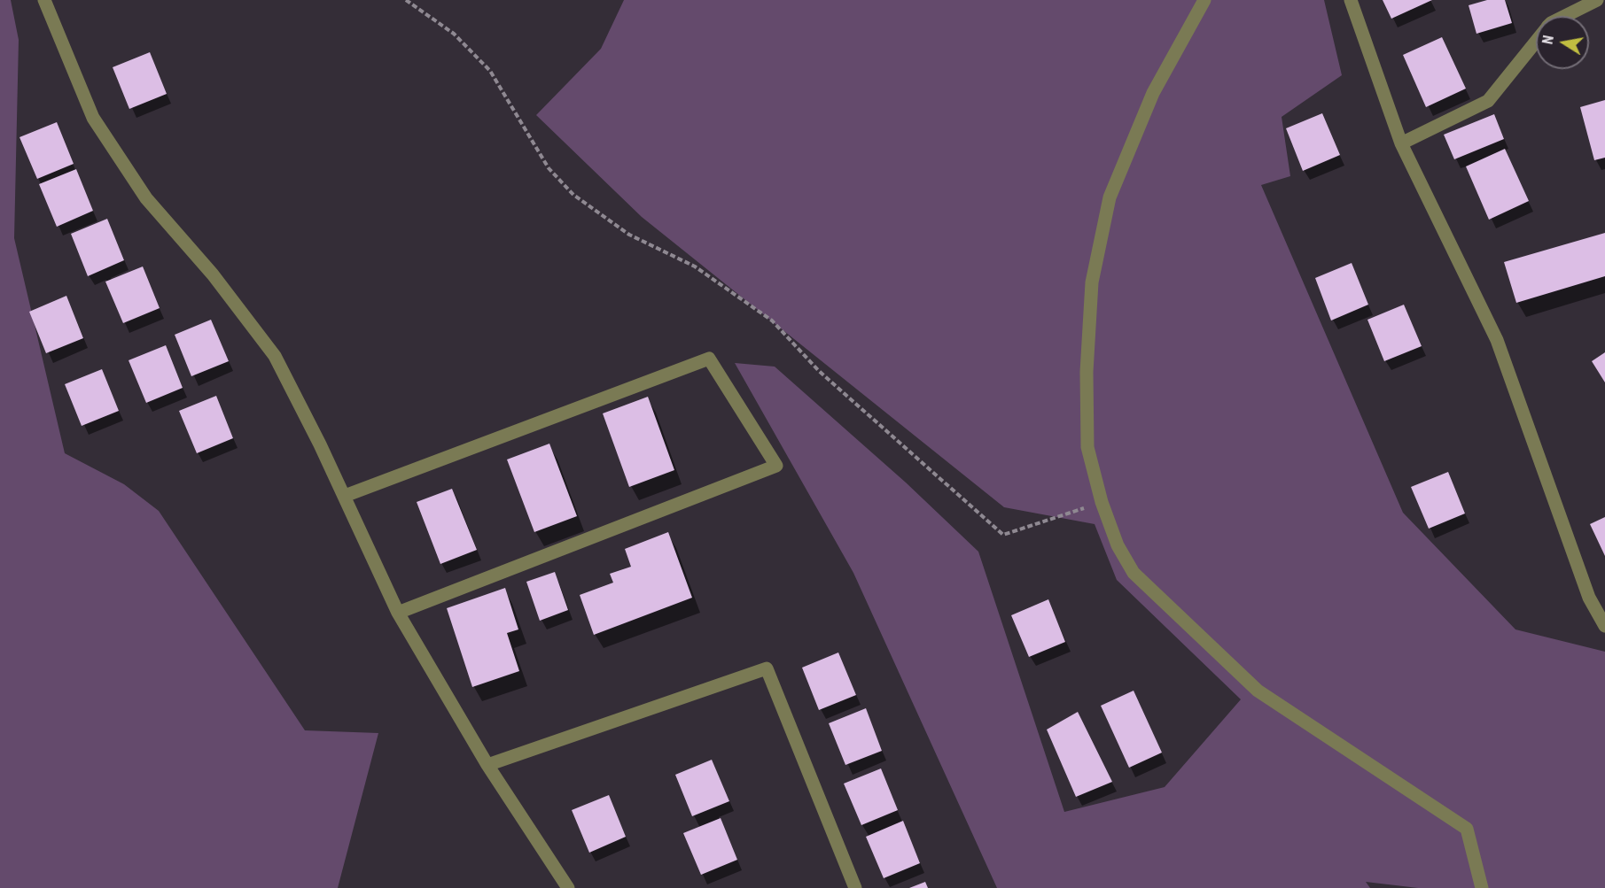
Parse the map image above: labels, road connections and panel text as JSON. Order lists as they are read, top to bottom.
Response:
{
  "north": "left"
}
